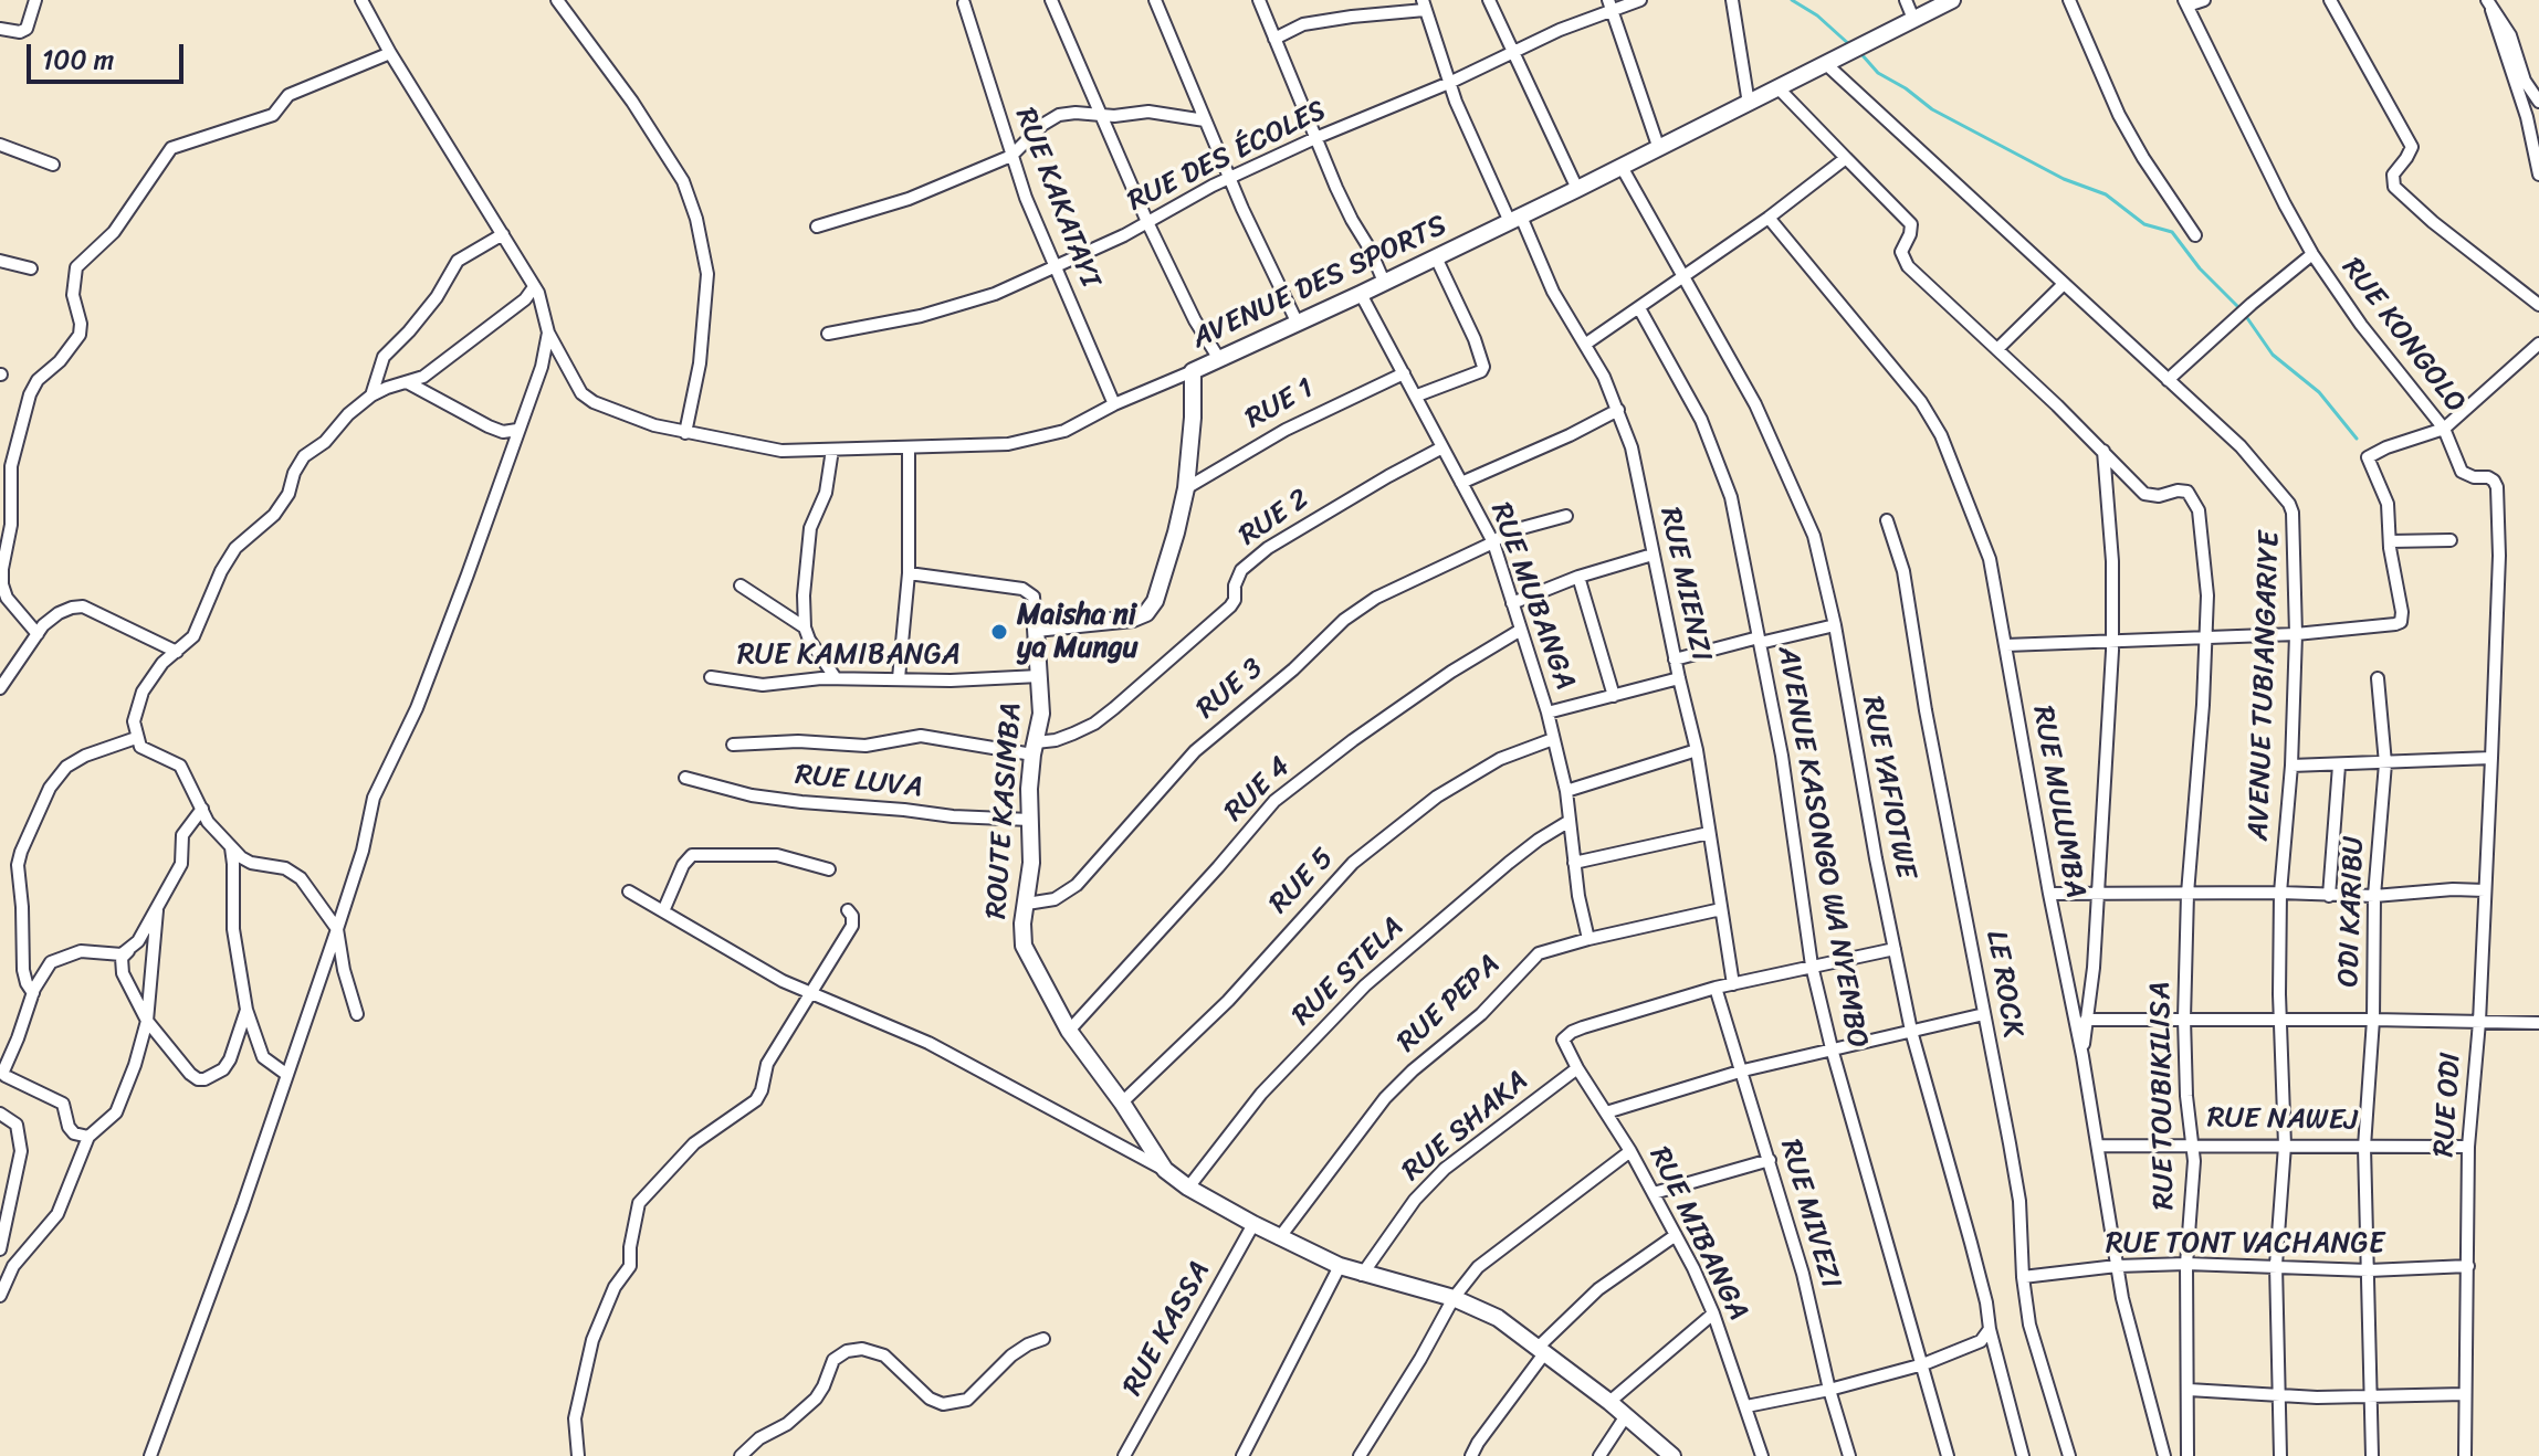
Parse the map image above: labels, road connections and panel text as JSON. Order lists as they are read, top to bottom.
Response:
{
  "streets": {
    "street": [
      "RUE DES ÉCOLES",
      "RUE KAKATAYI",
      "AVENUE DES SPORTS",
      "RUE KONGOLO",
      "RUE 1",
      "RUE 2",
      "RUE MIENZI",
      "RUE MUBANGA",
      "RUE KAMIBANGA",
      "AVENUE TUBIANGARIYE",
      "RUE 3",
      "RUE LUVA",
      "RUE YAFIOTWE",
      "RUE 4",
      "RUE MULUMBA",
      "ROUTE KASIMBA",
      "AVENUE KASONGO WA NYEMBO",
      "RUE 5",
      "ODI KARIBU",
      "RUE STELA",
      "LE ROCK",
      "RUE PEPA",
      "RUE TOUBIKILISA",
      "RUE ODI",
      "RUE NAWEJ",
      "RUE SHAKA",
      "RUE MIVEZI",
      "RUE MIBANGA",
      "RUE TONT VACHANGE",
      "RUE KASSA"
    ]
  },
  "crossings": [
    ["RUE DES ÉCOLES", "RUE KAKATAYI"],
    ["RUE DES ÉCOLES", "RUE MIENZI"],
    ["RUE KAKATAYI", "AVENUE DES SPORTS"],
    ["AVENUE DES SPORTS", "RUE MIENZI"],
    ["AVENUE DES SPORTS", "RUE MUBANGA"],
    ["AVENUE DES SPORTS", "AVENUE TUBIANGARIYE"],
    ["AVENUE DES SPORTS", "RUE YAFIOTWE"],
    ["RUE KONGOLO", "RUE ODI"],
    ["RUE 1", "RUE MUBANGA"],
    ["RUE 2", "RUE MUBANGA"],
    ["RUE 2", "ROUTE KASIMBA"],
    ["RUE MIENZI", "RUE PEPA"],
    ["RUE MUBANGA", "RUE 3"],
    ["RUE MUBANGA", "RUE 4"],
    ["RUE MUBANGA", "RUE 5"],
    ["RUE MUBANGA", "RUE STELA"],
    ["RUE MUBANGA", "RUE PEPA"],
    ["RUE KAMIBANGA", "ROUTE KASIMBA"],
    ["AVENUE TUBIANGARIYE", "RUE NAWEJ"],
    ["AVENUE TUBIANGARIYE", "RUE TONT VACHANGE"],
    ["RUE 3", "ROUTE KASIMBA"],
    ["RUE LUVA", "ROUTE KASIMBA"],
    ["RUE 4", "ROUTE KASIMBA"],
    ["RUE MULUMBA", "RUE NAWEJ"],
    ["RUE MULUMBA", "RUE TONT VACHANGE"],
    ["ROUTE KASIMBA", "RUE 5"],
    ["ROUTE KASIMBA", "RUE STELA"],
    ["ROUTE KASIMBA", "RUE PEPA"],
    ["ROUTE KASIMBA", "RUE SHAKA"],
    ["ROUTE KASIMBA", "RUE KASSA"],
    ["ODI KARIBU", "RUE NAWEJ"],
    ["ODI KARIBU", "RUE TONT VACHANGE"],
    ["LE ROCK", "RUE TONT VACHANGE"],
    ["RUE TOUBIKILISA", "RUE NAWEJ"],
    ["RUE TOUBIKILISA", "RUE TONT VACHANGE"],
    ["RUE ODI", "RUE NAWEJ"],
    ["RUE ODI", "RUE TONT VACHANGE"],
    ["RUE SHAKA", "RUE MIBANGA"],
    ["RUE MIVEZI", "RUE MIBANGA"]
  ],
  "places": ["Maisha ni ya Mungu"],
  "scale_bar": "100 m"
}
